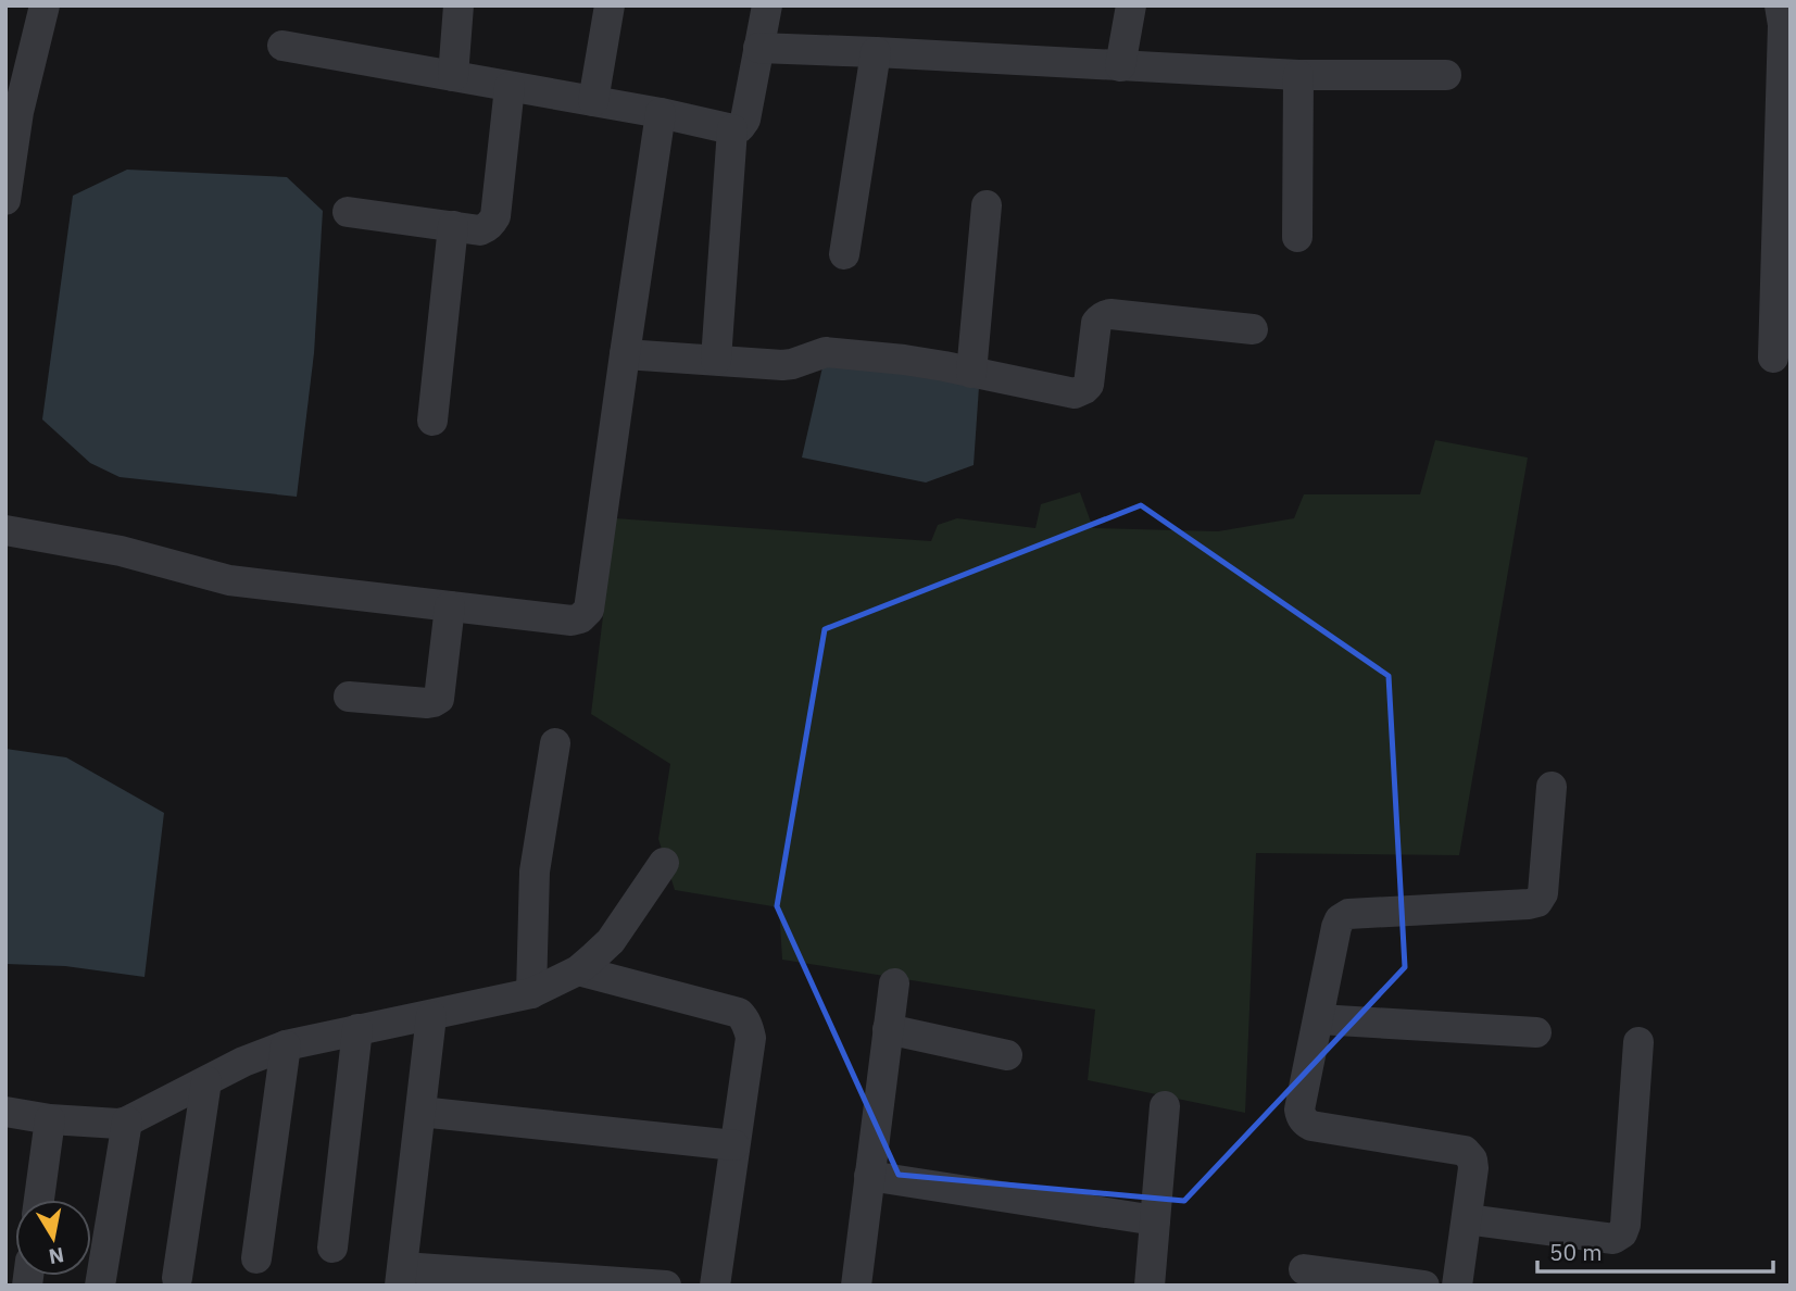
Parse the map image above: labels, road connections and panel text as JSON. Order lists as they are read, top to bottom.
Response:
{
  "scale_bar": "50 m",
  "north": "bottom"
}
